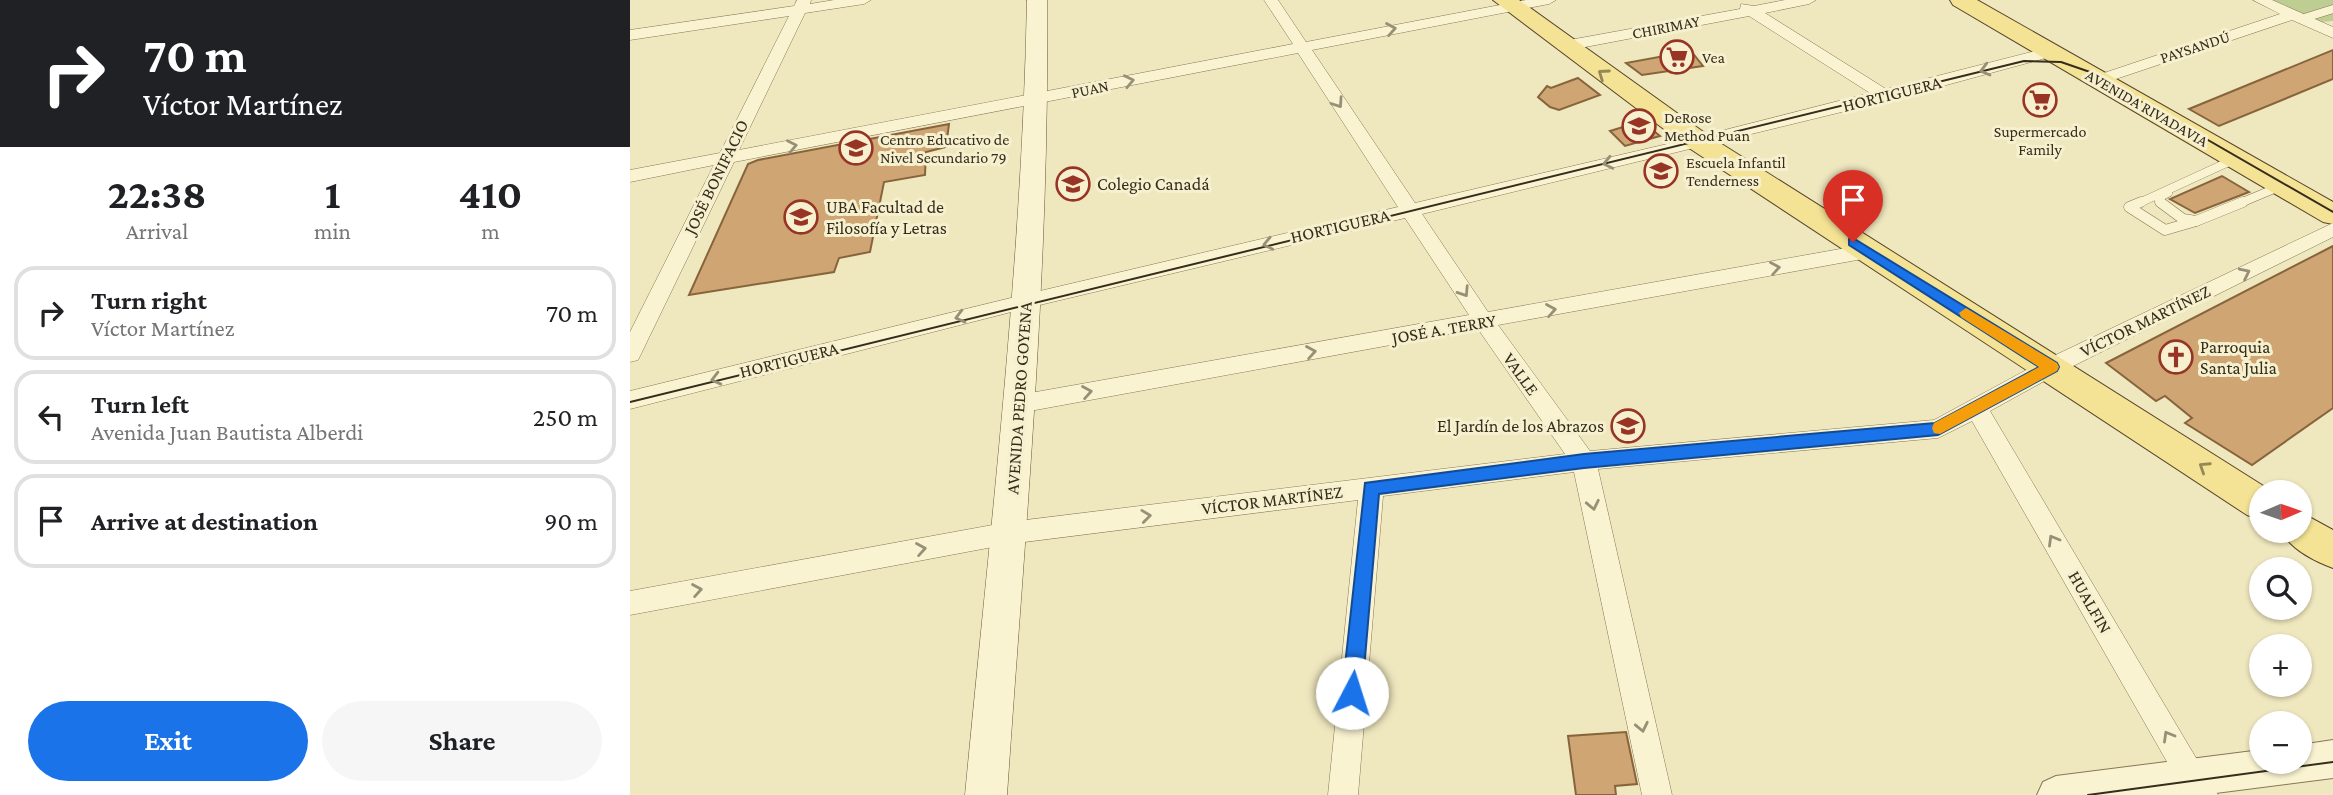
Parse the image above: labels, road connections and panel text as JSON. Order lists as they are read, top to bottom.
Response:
{
  "streets": {
    "main road": ["AVENIDA RIVADAVIA", "AVENIDA PEDRO GOYENA"],
    "street": [
      "CHIRIMAY",
      "PAYSANDÚ",
      "PUAN",
      "HORTIGUERA",
      "JOSÉ BONIFACIO",
      "VÍCTOR MARTÍNEZ",
      "JOSÉ A. TERRY",
      "VALLE",
      "HUALFIN"
    ]
  },
  "crossings": [
    ["PAYSANDÚ", "AVENIDA RIVADAVIA"],
    ["PUAN", "JOSÉ BONIFACIO"],
    ["PUAN", "VALLE"],
    ["PUAN", "AVENIDA PEDRO GOYENA"],
    ["HORTIGUERA", "AVENIDA RIVADAVIA"],
    ["HORTIGUERA", "VALLE"],
    ["HORTIGUERA", "AVENIDA PEDRO GOYENA"],
    ["VÍCTOR MARTÍNEZ", "VALLE"],
    ["VÍCTOR MARTÍNEZ", "AVENIDA PEDRO GOYENA"],
    ["VÍCTOR MARTÍNEZ", "HUALFIN"],
    ["JOSÉ A. TERRY", "VALLE"],
    ["JOSÉ A. TERRY", "AVENIDA PEDRO GOYENA"]
  ],
  "one_way": [
    "PUAN",
    "HORTIGUERA",
    "VÍCTOR MARTÍNEZ",
    "JOSÉ A. TERRY",
    "VALLE",
    "HUALFIN"
  ],
  "places": {
    "supermarket": ["Vea", "Supermercado Family"],
    "school or university": [
      "DeRose Method Puan",
      "Centro Educativo de Nivel Secundario 79",
      "Escuela Infantil Tenderness",
      "Colegio Canadá",
      "UBA Facultad de Filosofía y Letras",
      "El Jardín de los Abrazos"
    ],
    "church": ["Parroquia Santa Julia"]
  },
  "north": "right",
  "page": {
    "turn": ["70 m", "Víctor Martínez"],
    "eta": [
      "22:38",
      "Arrival",
      "1",
      "min",
      "410",
      "m"
    ],
    "list": [
      {
        "name": "Turn right",
        "note": "Víctor Martínez",
        "value": "70 m"
      },
      {
        "name": "Turn left",
        "note": "Avenida Juan Bautista Alberdi",
        "value": "250 m"
      },
      {
        "name": "Arrive at destination",
        "value": "90 m"
      }
    ],
    "map_buttons": ["+", "−"],
    "buttons": ["Exit", "Share"]
  }
}
